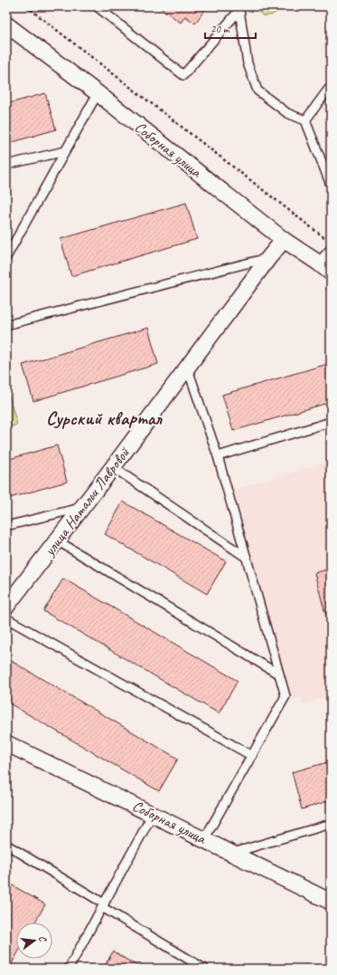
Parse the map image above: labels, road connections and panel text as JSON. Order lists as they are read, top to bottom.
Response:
{
  "streets": {
    "street": ["Соборная улица", "улица Натальи Лавровой"]
  },
  "crossings": [
    ["Соборная улица", "улица Натальи Лавровой"]
  ],
  "districts": ["Сурский квартал"],
  "scale_bar": "20 m",
  "north": "right"
}
